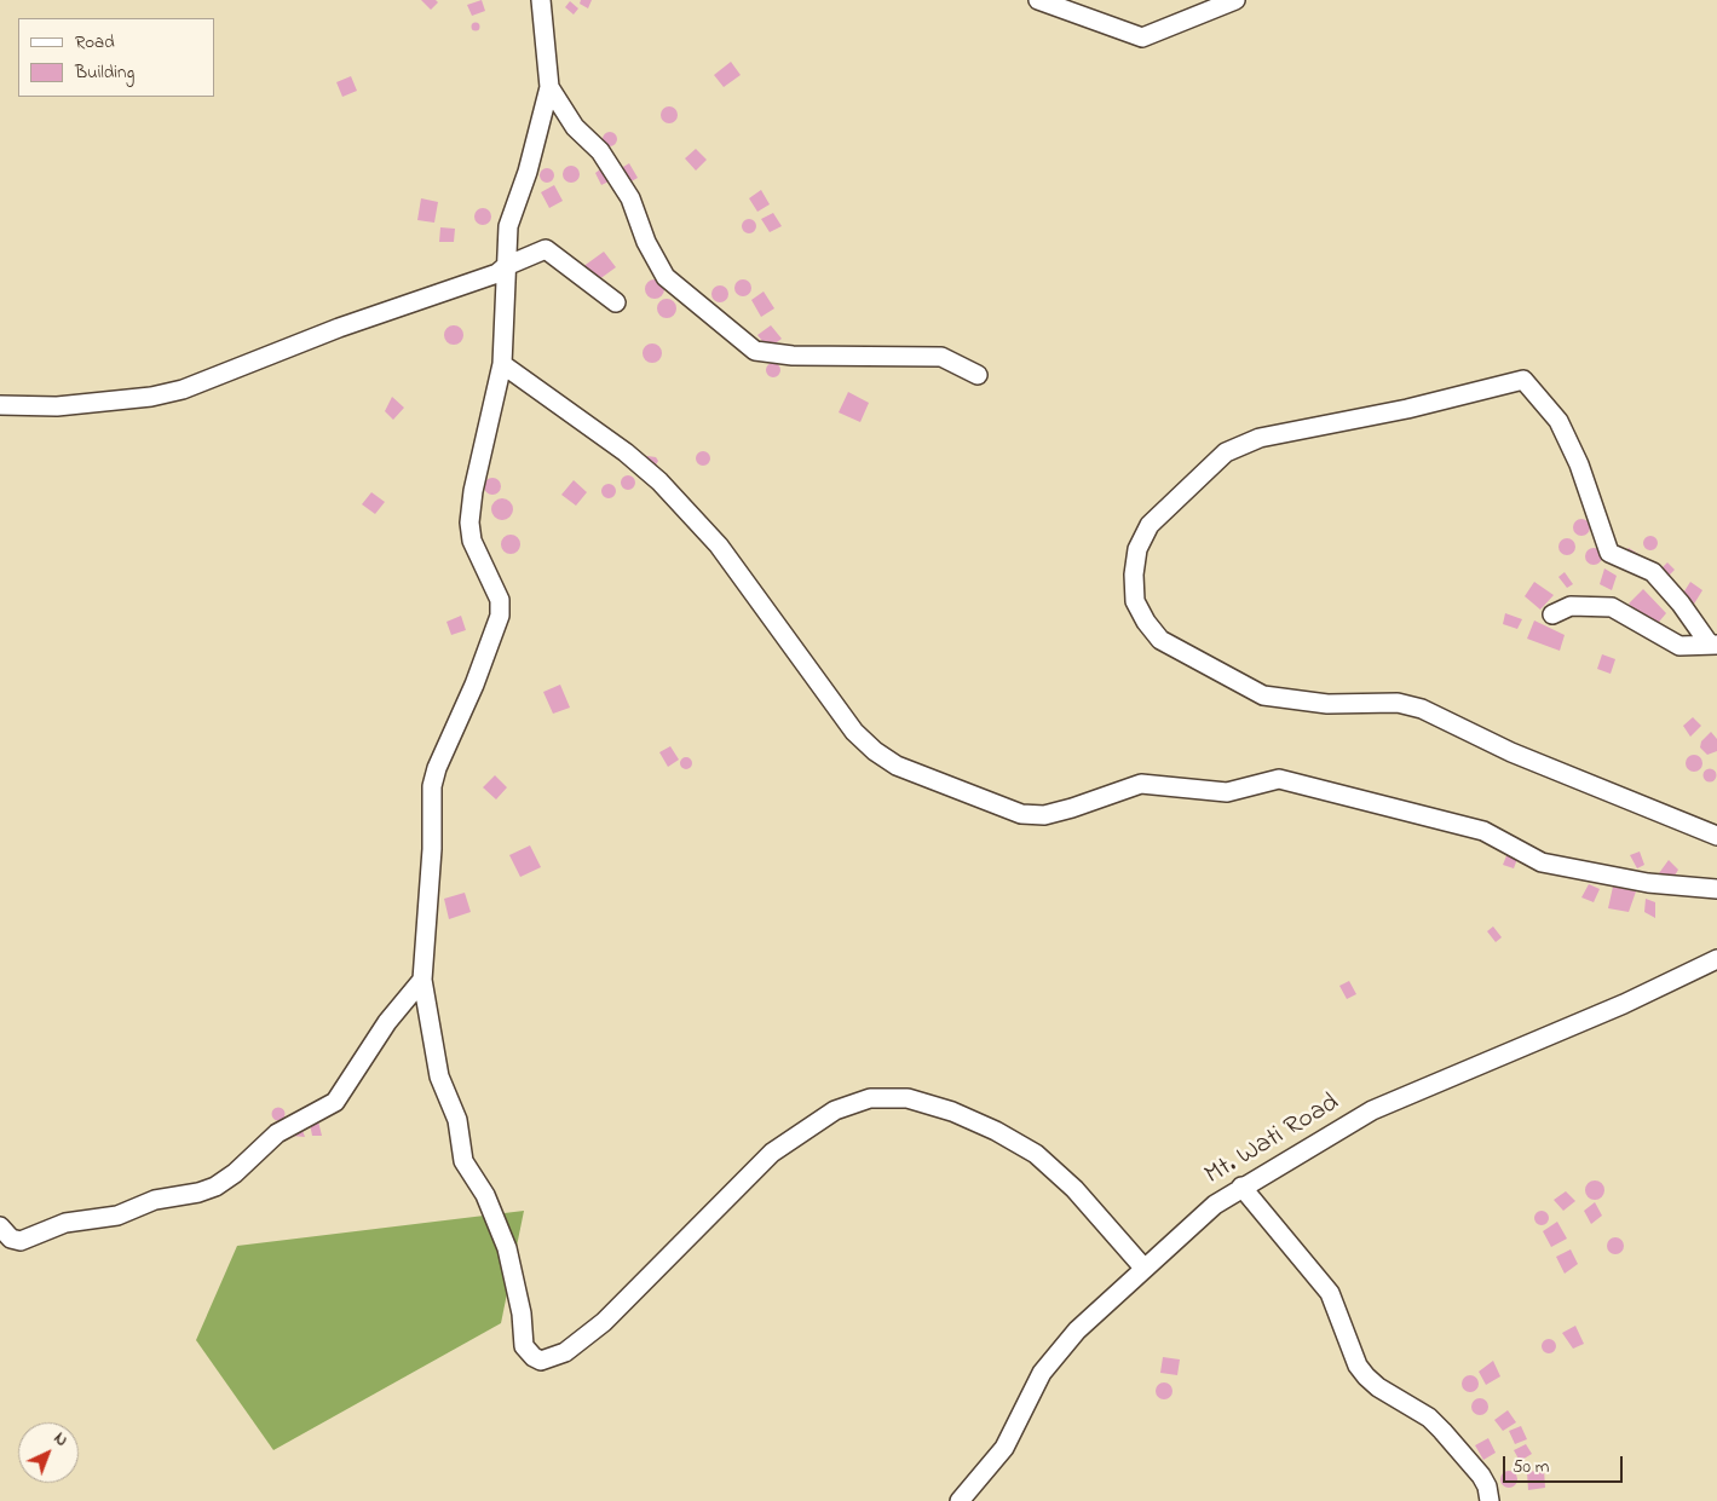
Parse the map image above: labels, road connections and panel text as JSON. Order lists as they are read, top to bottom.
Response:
{
  "streets": {
    "street": ["Mt. Wati Road"]
  },
  "legend": ["Road", "Building"],
  "scale_bar": "50 m",
  "north": "top right"
}
